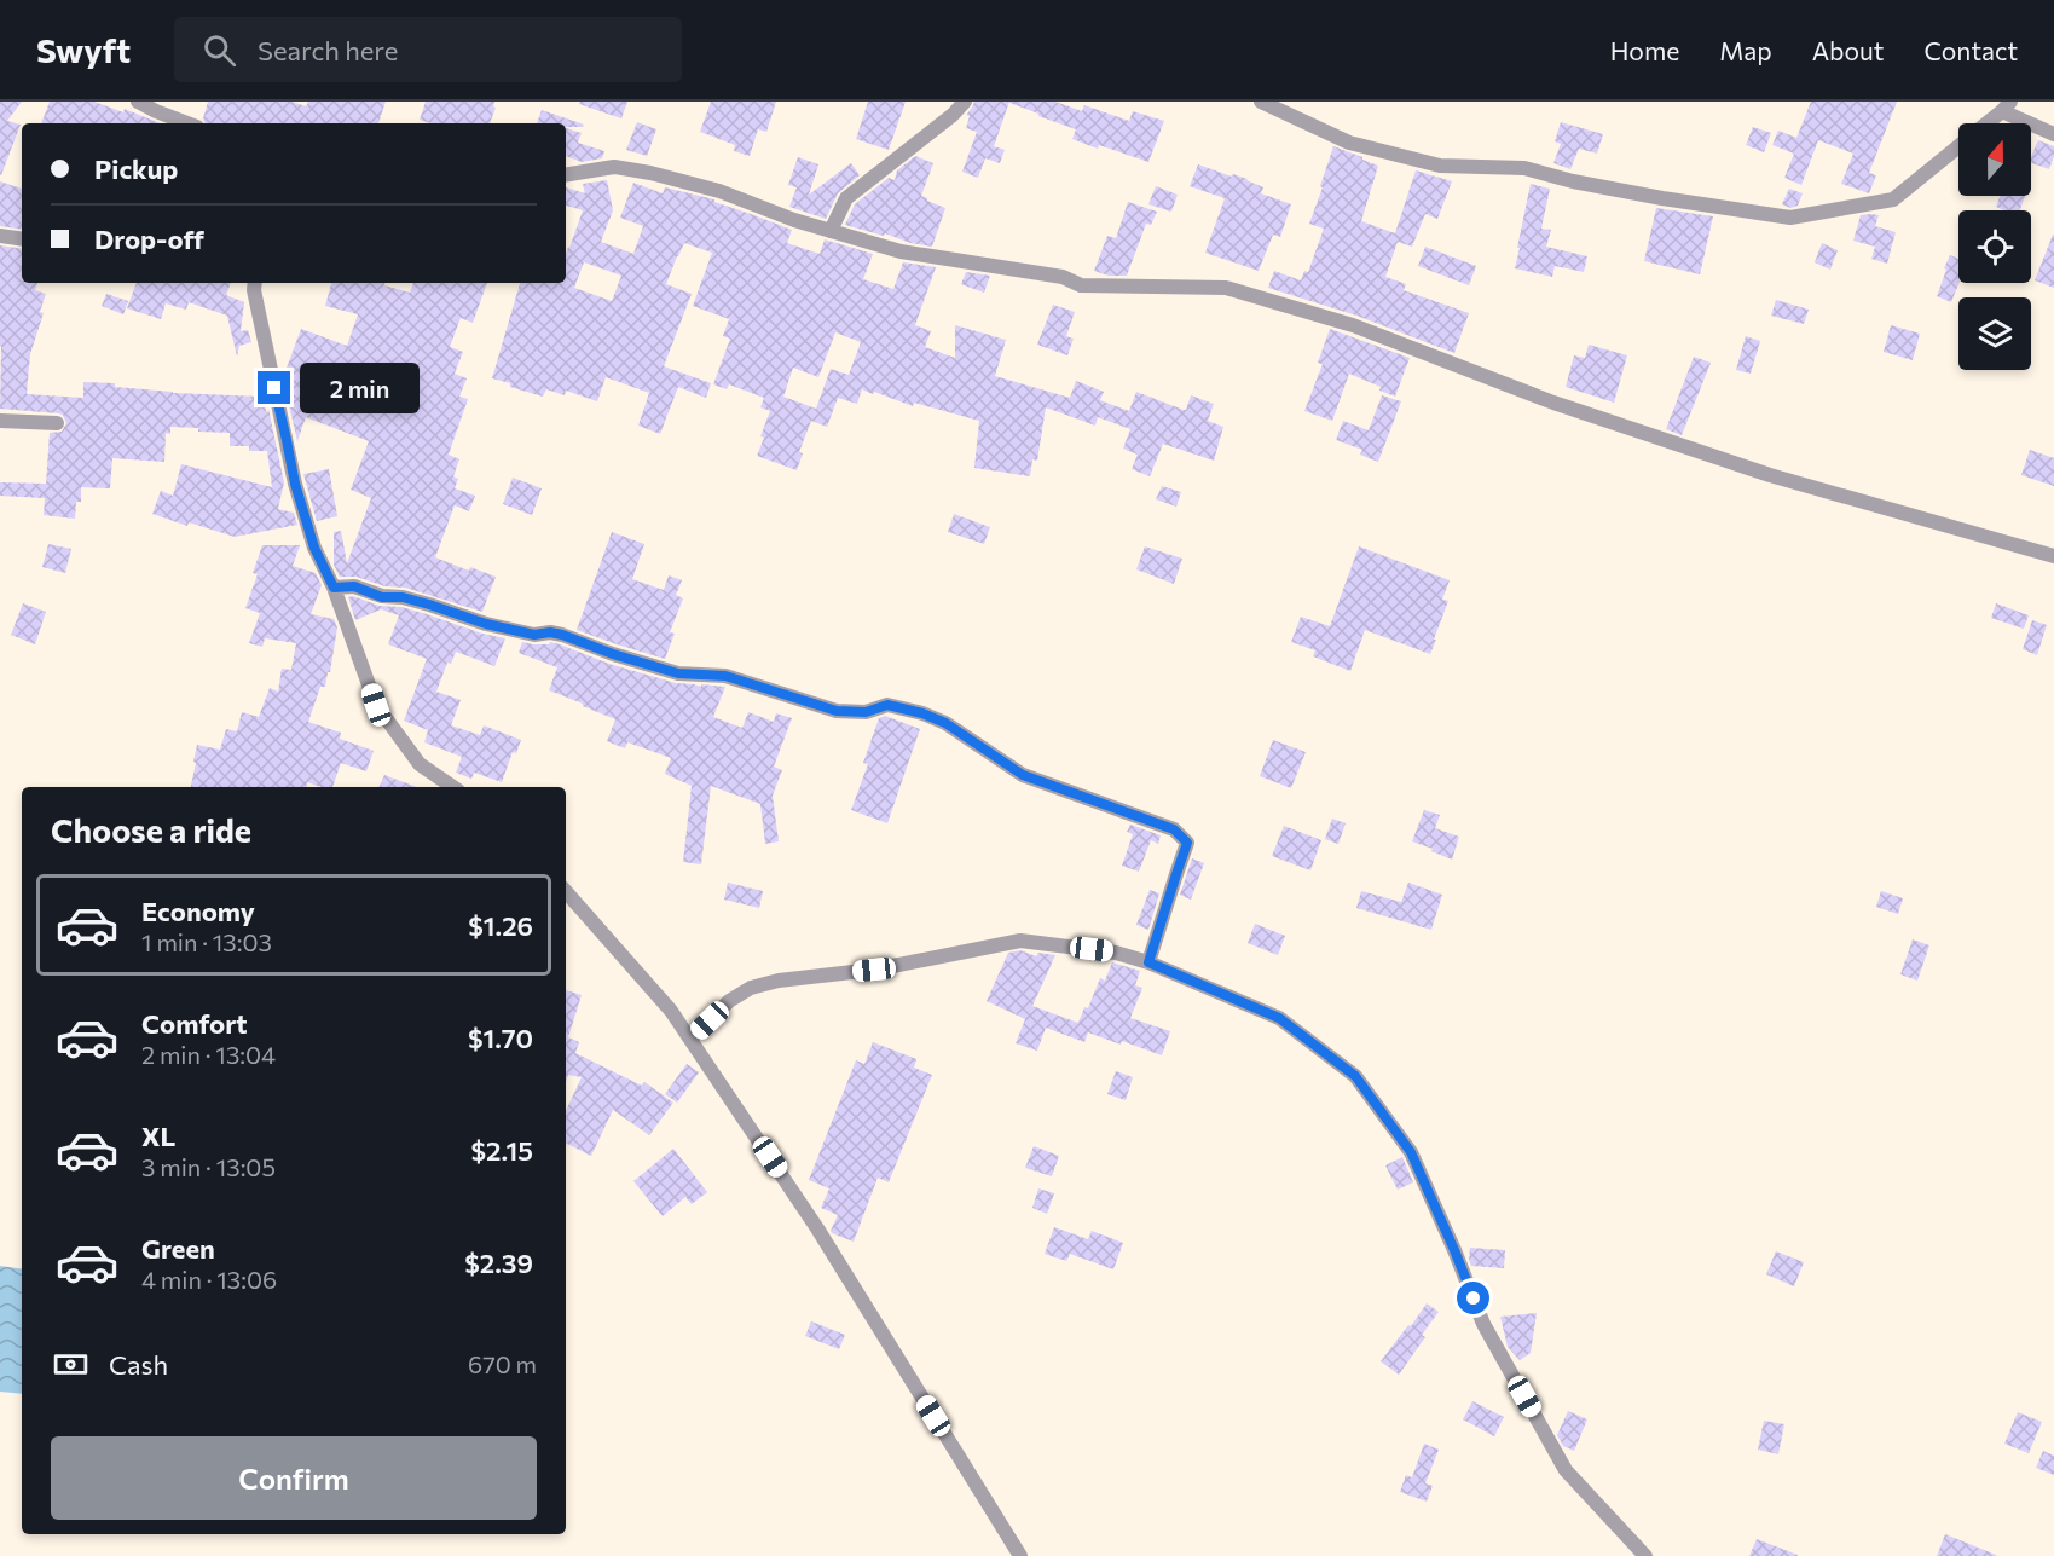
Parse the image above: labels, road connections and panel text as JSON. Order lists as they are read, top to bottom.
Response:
{
  "north": "top",
  "page": {
    "header": "Swyft",
    "search": "Search here",
    "nav": [
      "Home",
      "Map",
      "About",
      "Contact"
    ],
    "banner": ["Pickup", "Drop-off"],
    "bubble": "2 min",
    "heading": "Choose a ride",
    "list": [
      {
        "name": "Economy",
        "note": "1 min · 13:03",
        "value": "$1.26"
      },
      {
        "name": "Comfort",
        "note": "2 min · 13:04",
        "value": "$1.70"
      },
      {
        "name": "XL",
        "note": "3 min · 13:05",
        "value": "$2.15"
      },
      {
        "name": "Green",
        "note": "4 min · 13:06",
        "value": "$2.39"
      }
    ],
    "pay": ["Cash", "670 m"],
    "buttons": "Confirm"
  }
}
